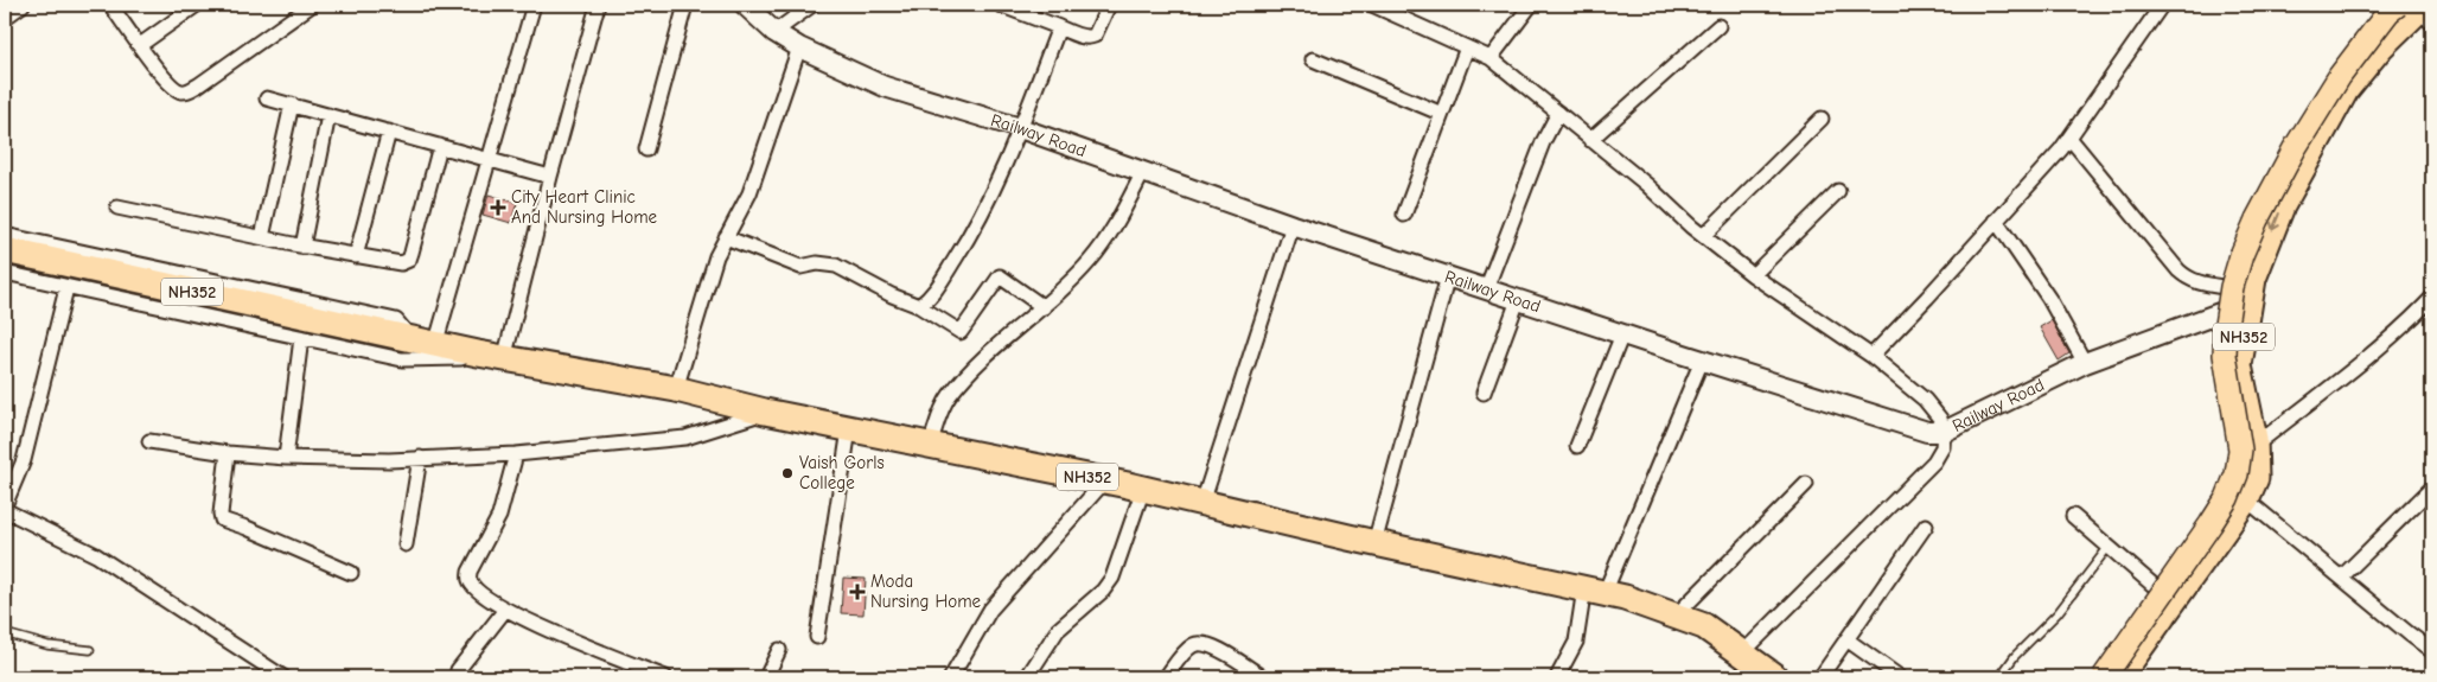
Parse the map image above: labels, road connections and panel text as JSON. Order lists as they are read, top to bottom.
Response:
{
  "streets": {
    "highway": ["NH352"],
    "street": ["Railway Road"]
  },
  "crossings": [
    ["Railway Road", "NH352"]
  ],
  "places": {
    "health": ["City Heart Clinic And Nursing Home", "Moda Nursing Home"],
    "other": ["Vaish Gorls College"]
  }
}
